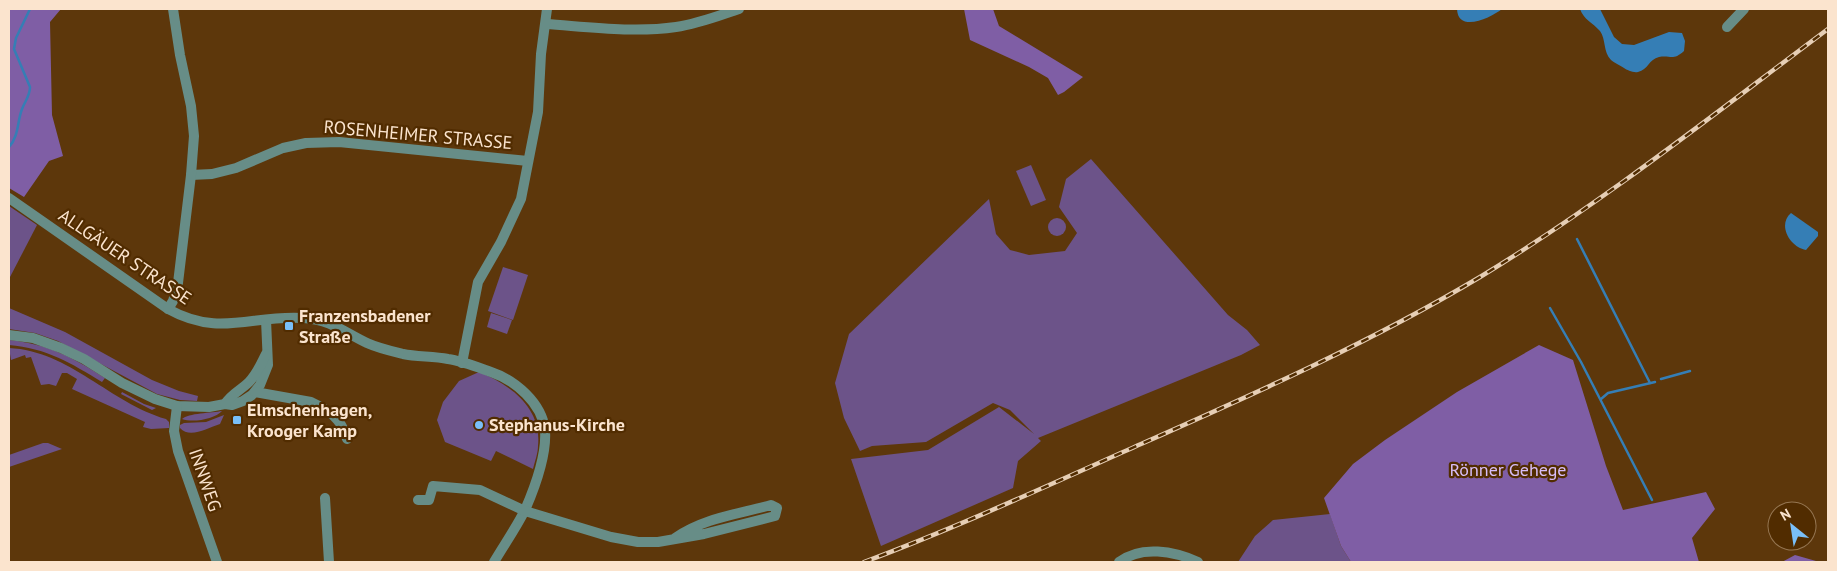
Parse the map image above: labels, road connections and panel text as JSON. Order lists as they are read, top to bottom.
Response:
{
  "streets": {
    "street": ["ROSENHEIMER STRASSE", "ALLGÄUER STRASSE", "INNWEG"]
  },
  "parks": ["Rönner Gehege"],
  "places": {
    "transit": ["Franzensbadener Straße", "Elmschenhagen, Krooger Kamp"],
    "other": ["Stephanus-Kirche"]
  },
  "north": "top left"
}
